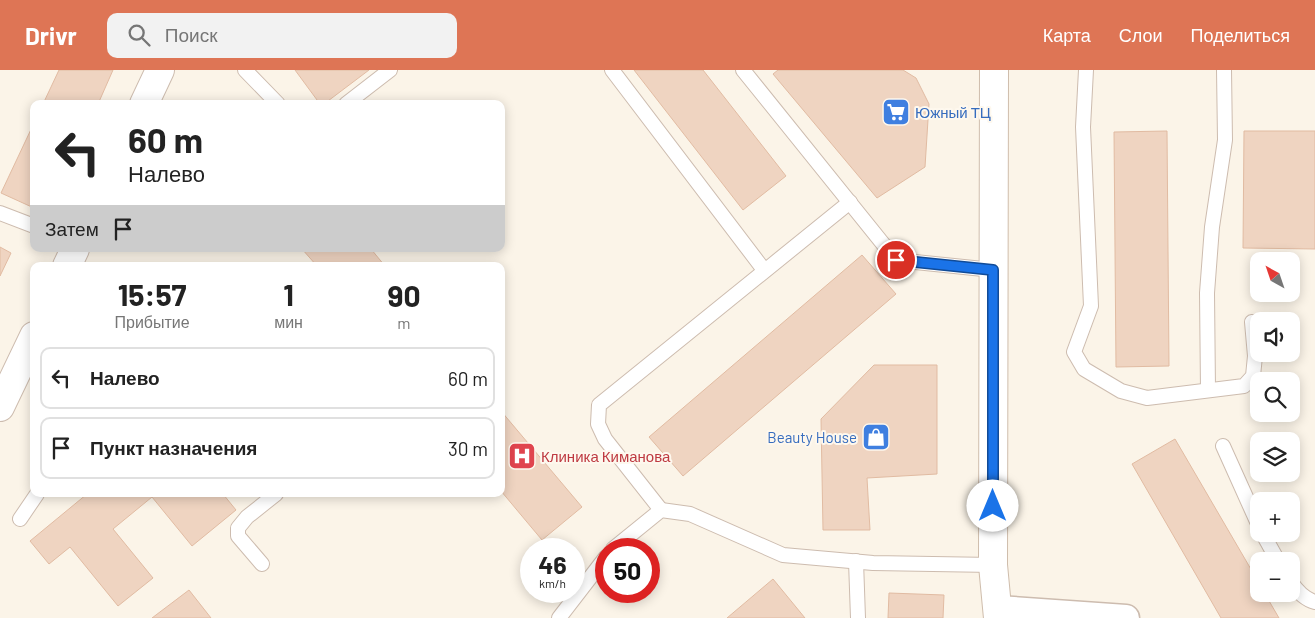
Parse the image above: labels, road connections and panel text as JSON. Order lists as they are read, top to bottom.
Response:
{
  "places": {
    "supermarket": ["Южный ТЦ"],
    "shop": ["Beauty House"],
    "hospital": ["Клиника Киманова"]
  },
  "north": "top left",
  "page": {
    "header": "Drivr",
    "search": "Поиск",
    "nav": ["Карта", "Слои", "Поделиться"],
    "turn": ["60 m", "Налево"],
    "then": "Затем",
    "map_buttons": ["+", "−"],
    "eta": [
      "15:57",
      "Прибытие",
      "1",
      "мин",
      "90",
      "m"
    ],
    "list": [
      {
        "name": "Налево",
        "value": "60 m"
      },
      {
        "name": "Пункт назначения",
        "value": "30 m"
      }
    ],
    "speed": "46 km/h",
    "limit": "50"
  }
}
